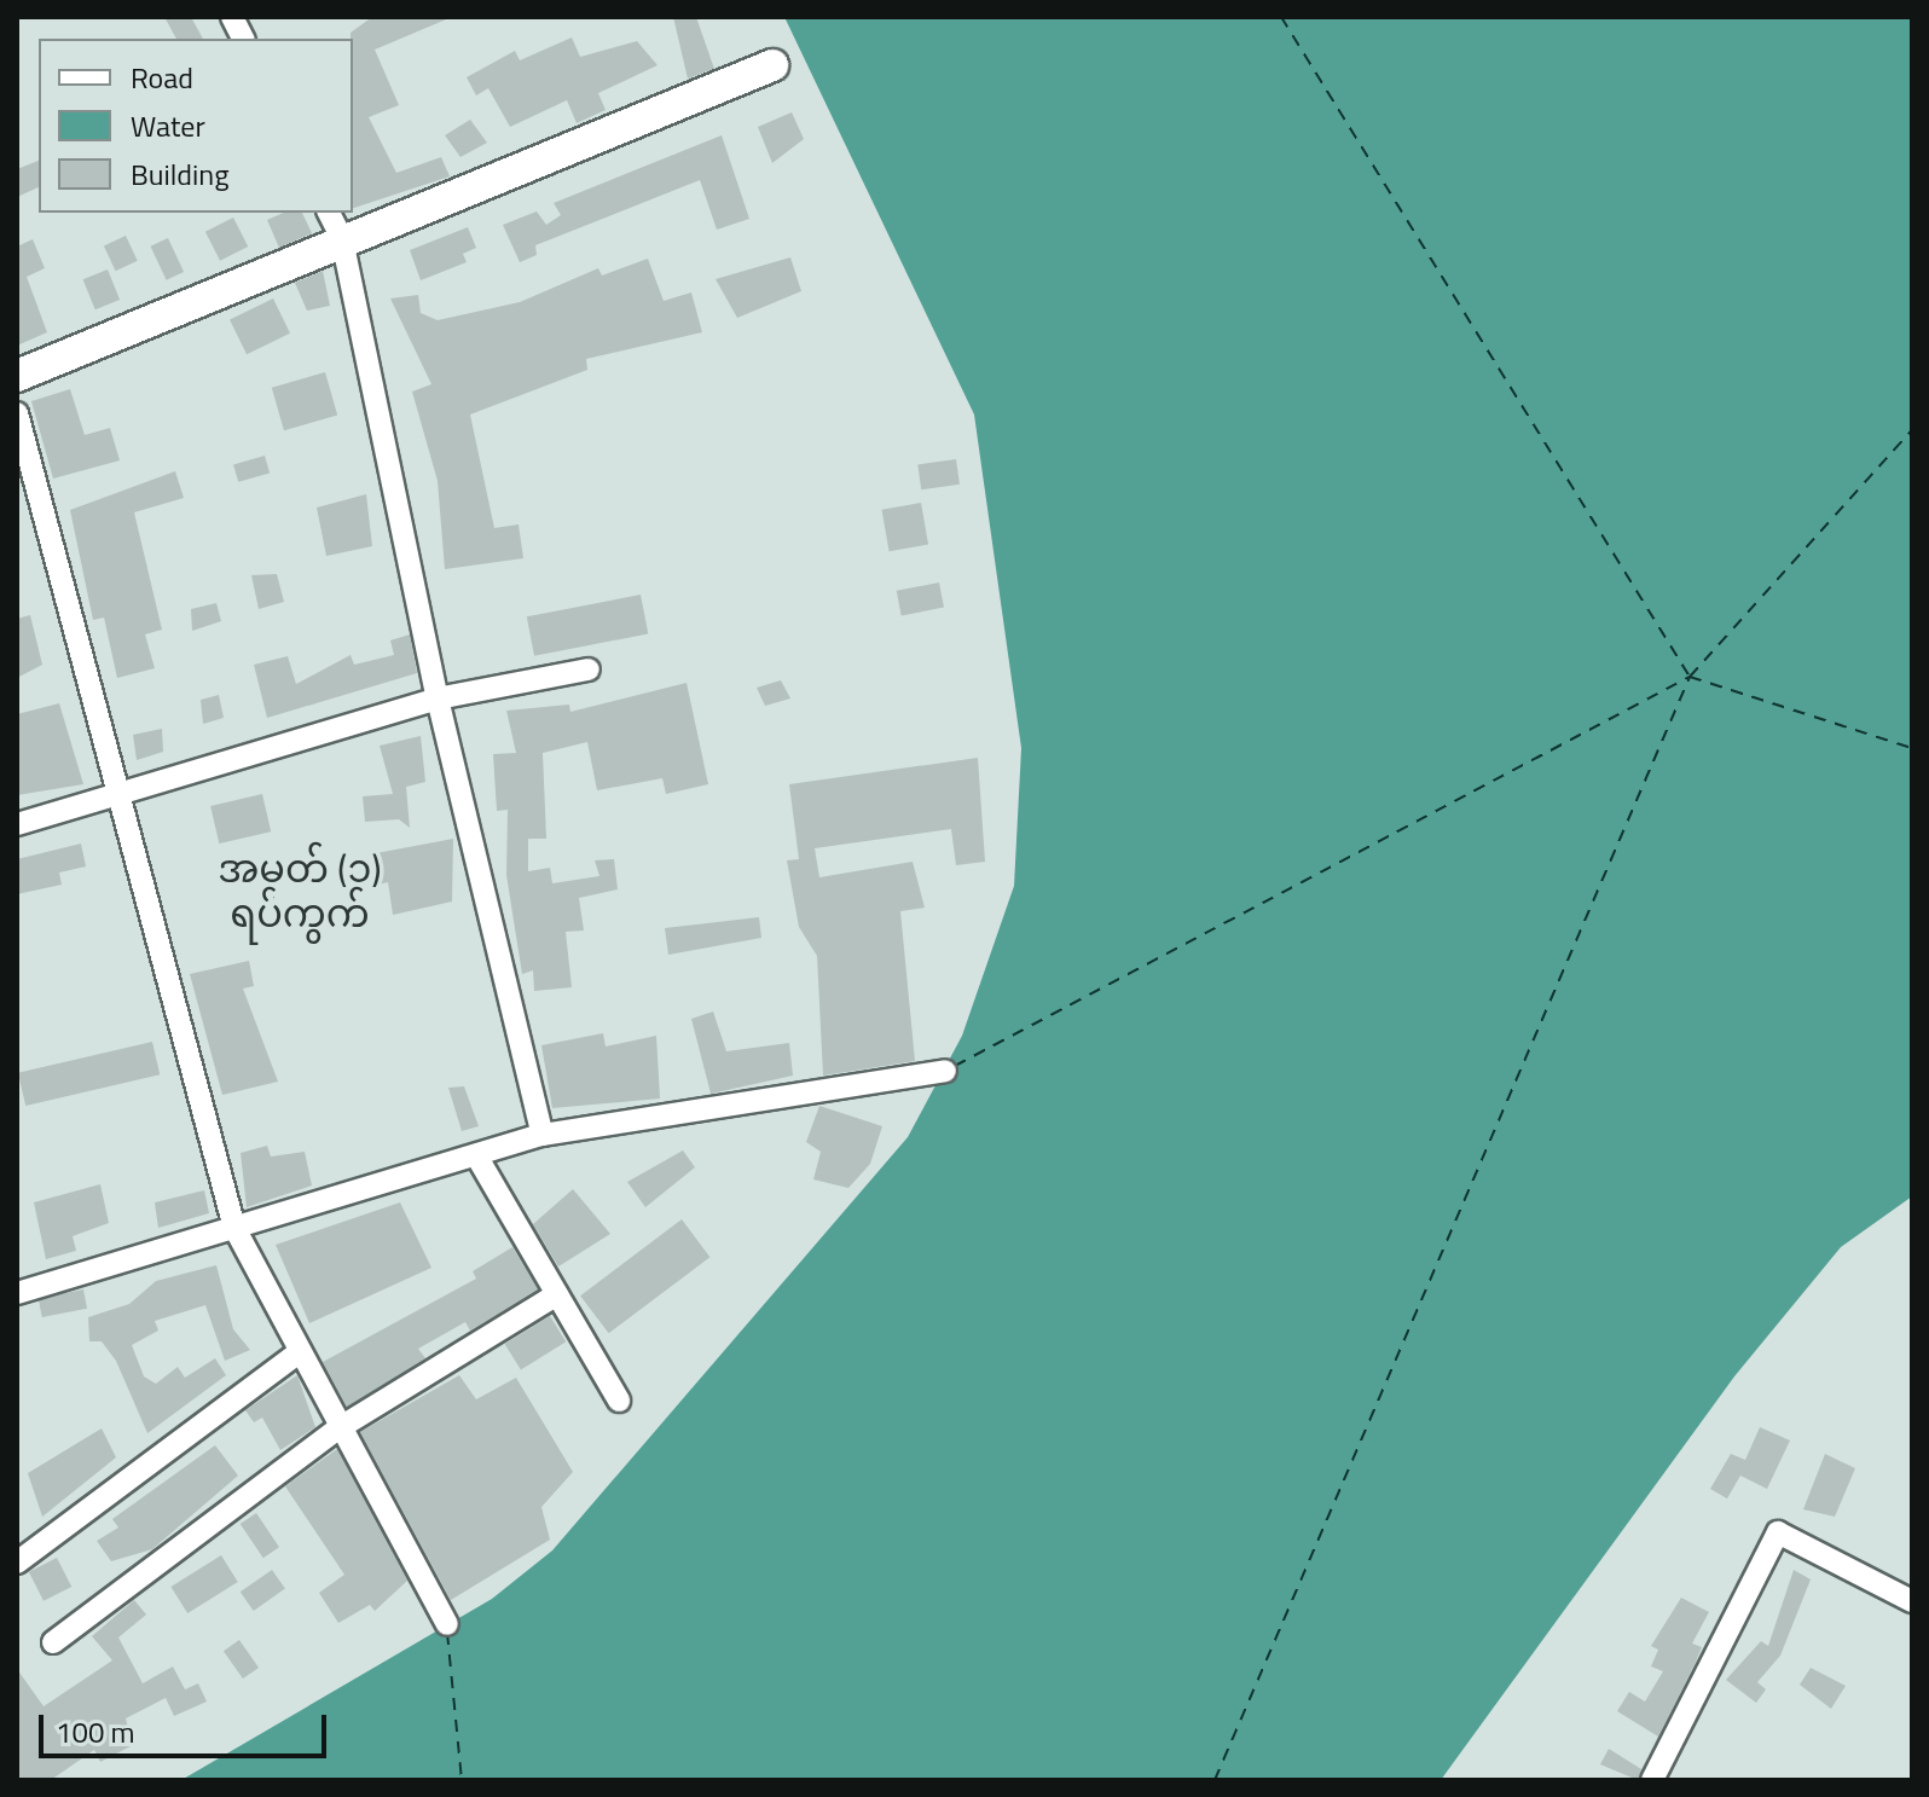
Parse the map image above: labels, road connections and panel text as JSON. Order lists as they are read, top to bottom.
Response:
{
  "districts": ["အမှတ် (၁) ရပ်ကွက်"],
  "legend": ["Road", "Water", "Building"],
  "scale_bar": "100 m"
}
